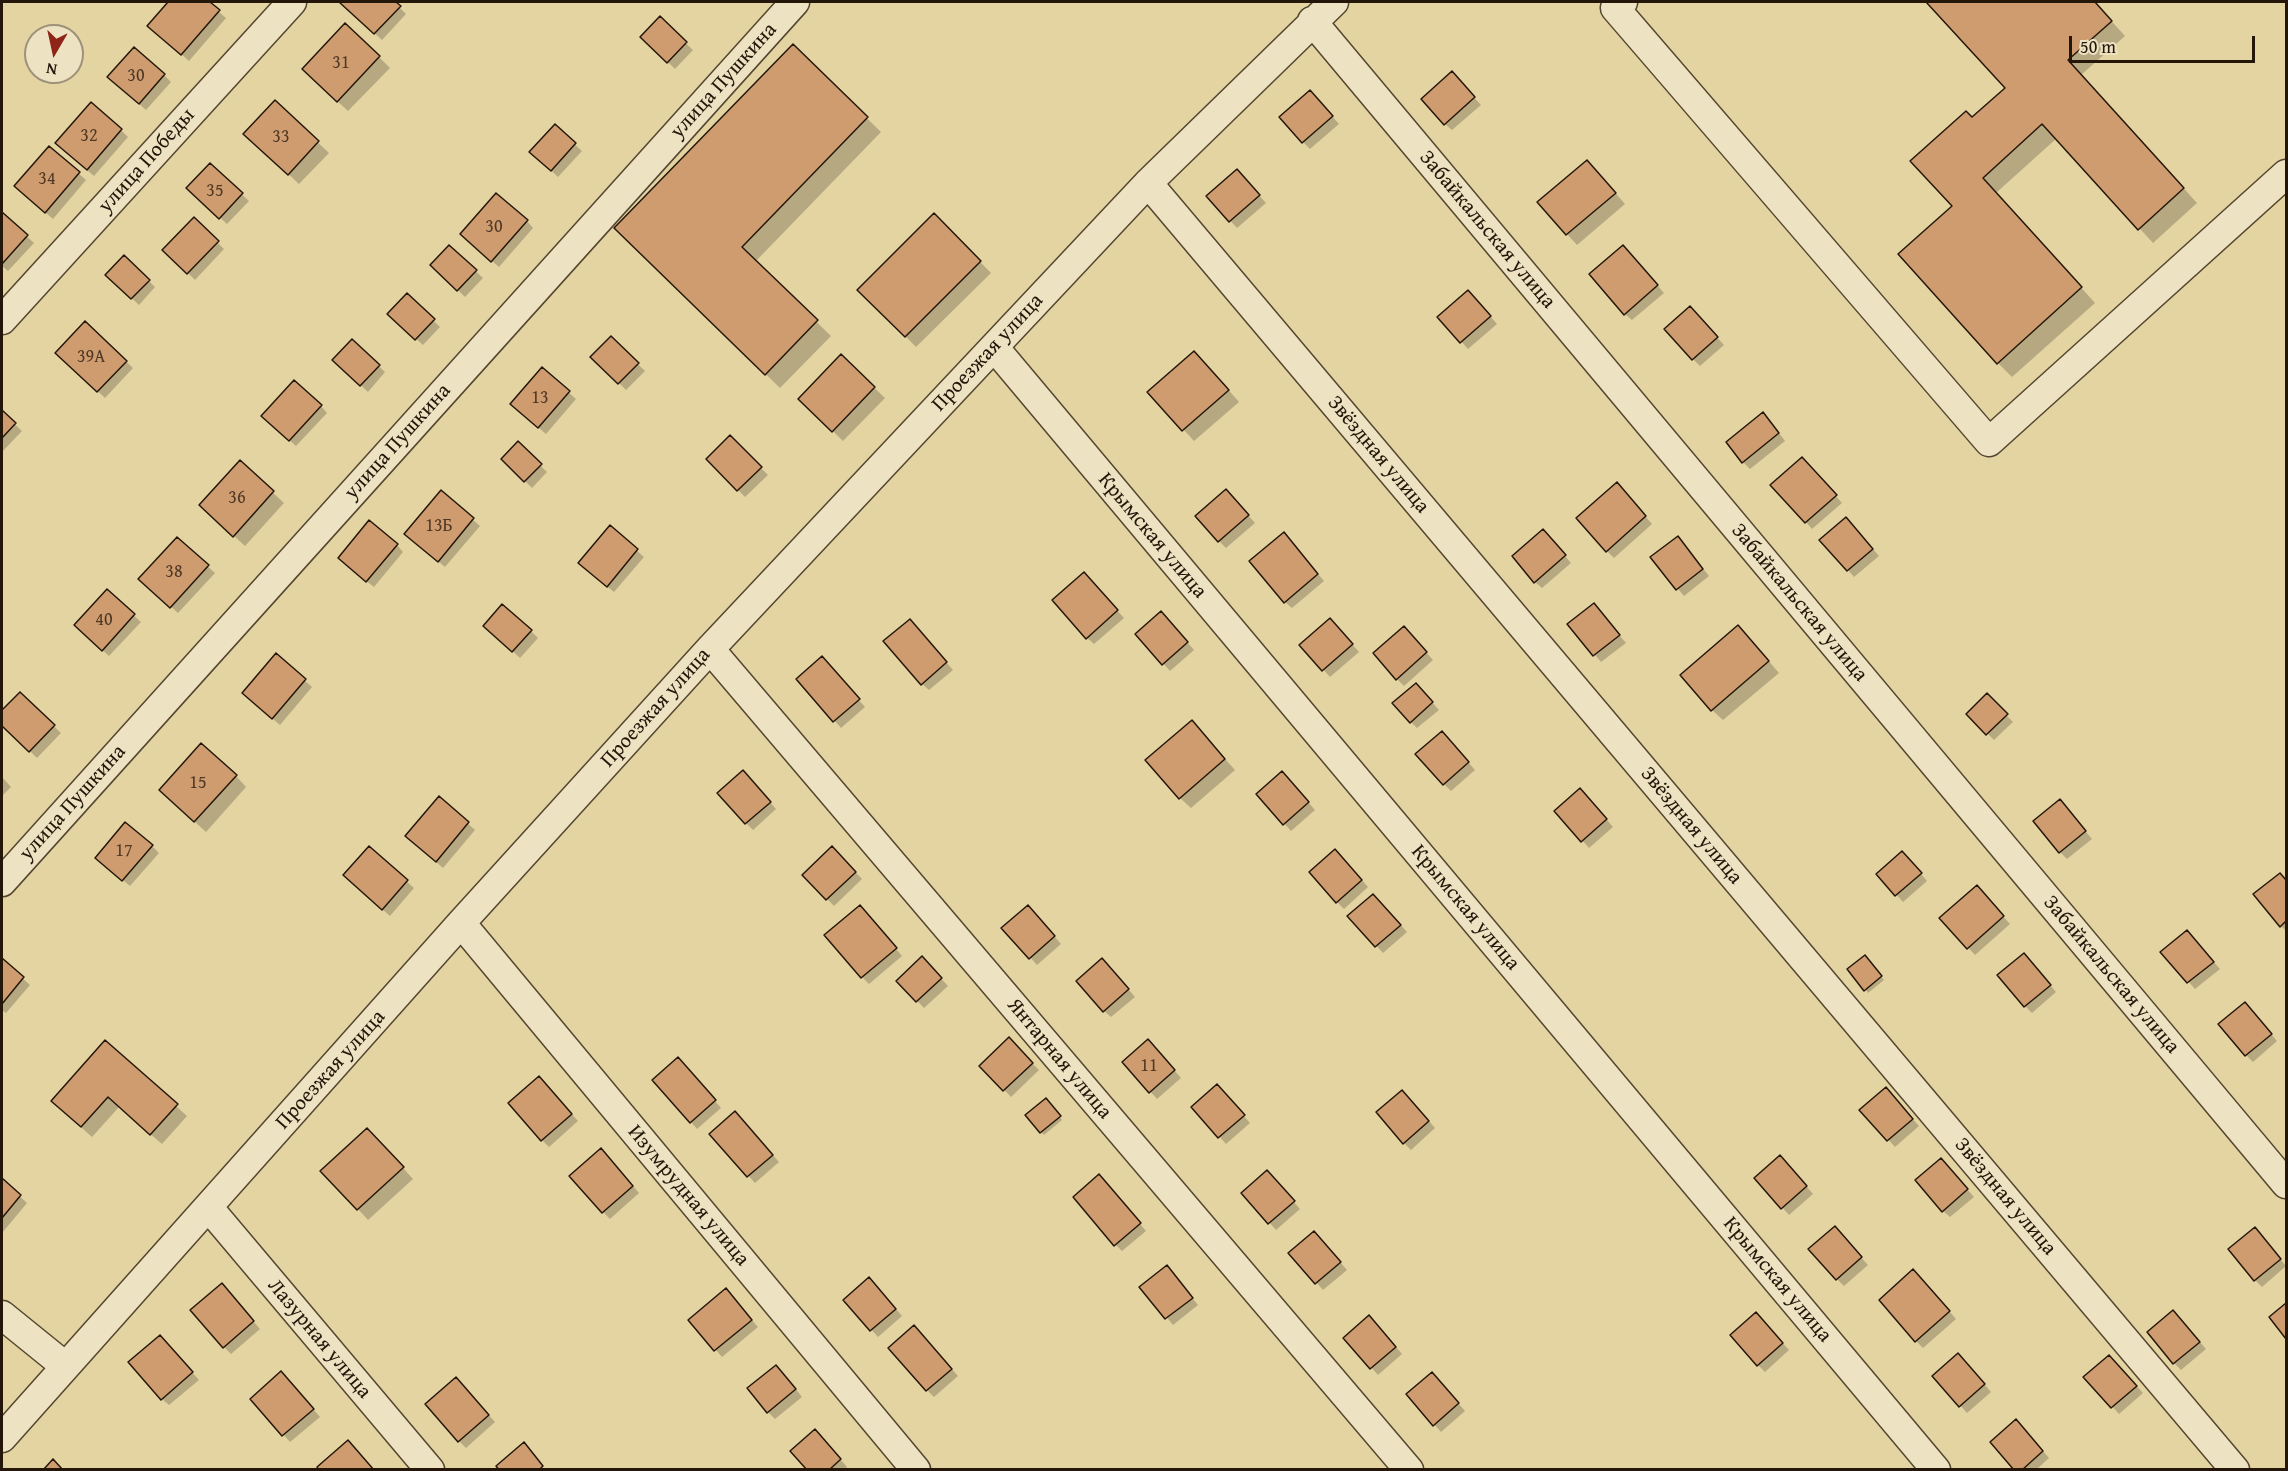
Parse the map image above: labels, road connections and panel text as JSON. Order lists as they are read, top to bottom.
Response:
{
  "streets": {
    "street": [
      "улица Пушкина",
      "улица Победы",
      "Забайкальская улица",
      "Проезжая улица",
      "Звёздная улица",
      "Крымская улица",
      "Янтарная улица",
      "Изумрудная улица",
      "Лазурная улица"
    ]
  },
  "crossings": [
    ["Забайкальская улица", "Проезжая улица"],
    ["Проезжая улица", "Звёздная улица"],
    ["Проезжая улица", "Крымская улица"],
    ["Проезжая улица", "Янтарная улица"],
    ["Проезжая улица", "Изумрудная улица"],
    ["Проезжая улица", "Лазурная улица"]
  ],
  "house_numbers": [
    "31",
    "30",
    "32",
    "33",
    "34",
    "35",
    "30",
    "39А",
    "13",
    "36",
    "13Б",
    "38",
    "40",
    "15",
    "17",
    "11"
  ],
  "scale_bar": "50 m",
  "north": "bottom"
}
